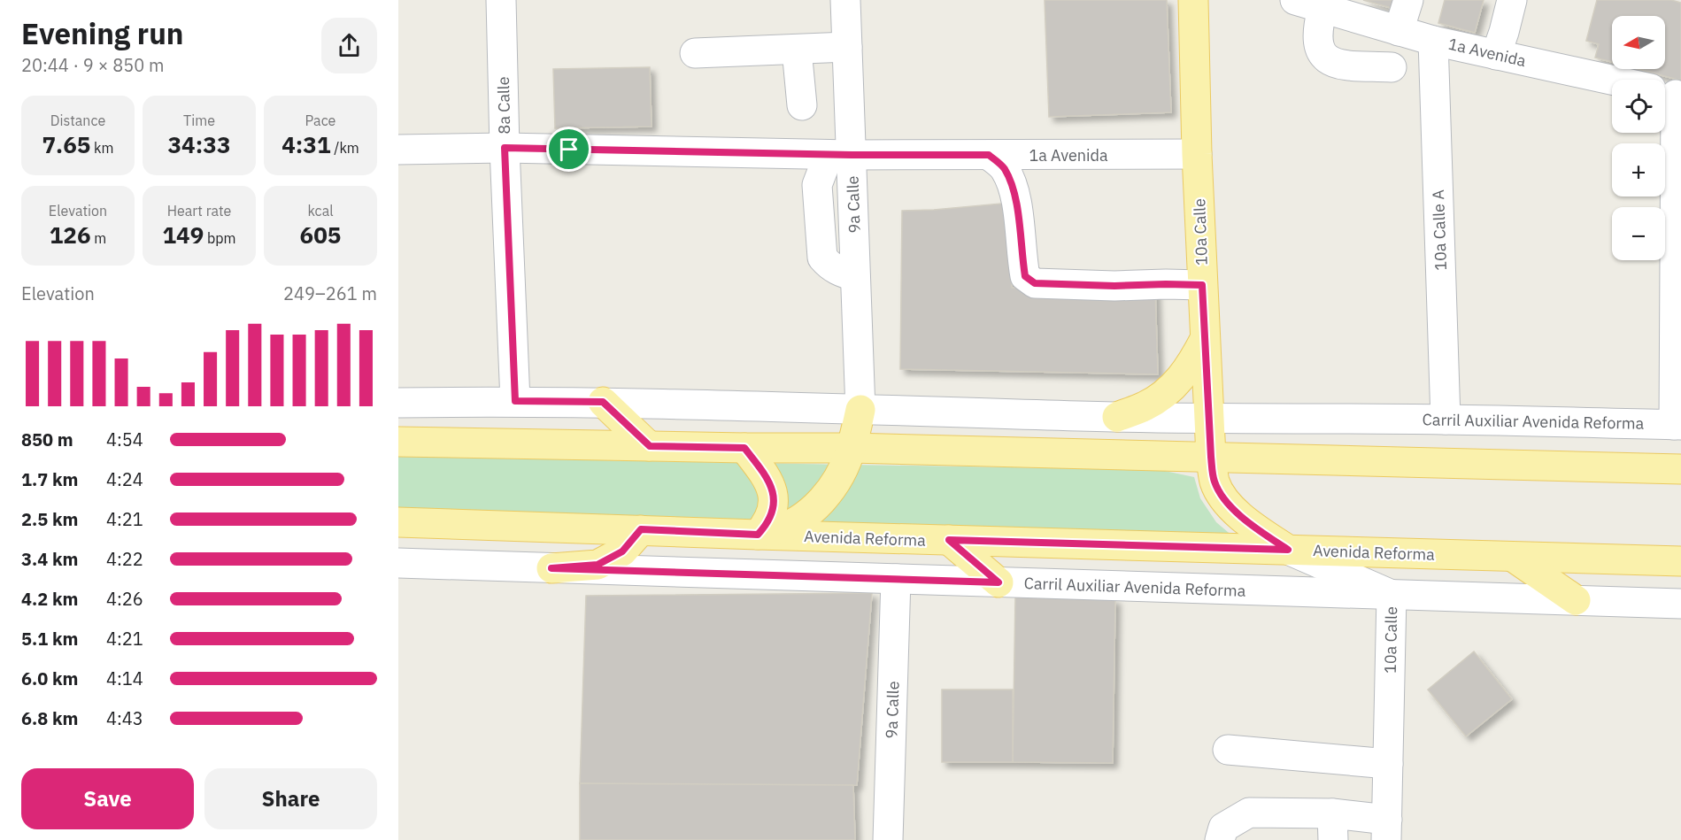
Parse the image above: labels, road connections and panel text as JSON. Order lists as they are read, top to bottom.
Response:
{
  "streets": {
    "main road": ["10a Calle", "Avenida Reforma"],
    "street": [
      "1a Avenida",
      "8a Calle",
      "9a Calle",
      "10a Calle A",
      "Carril Auxiliar Avenida Reforma"
    ]
  },
  "crossings": [
    ["1a Avenida", "8a Calle"],
    ["1a Avenida", "9a Calle"],
    ["1a Avenida", "10a Calle A"],
    ["1a Avenida", "10a Calle"],
    ["8a Calle", "Carril Auxiliar Avenida Reforma"],
    ["9a Calle", "Carril Auxiliar Avenida Reforma"],
    ["10a Calle A", "Carril Auxiliar Avenida Reforma"],
    ["10a Calle", "Carril Auxiliar Avenida Reforma"],
    ["10a Calle", "Avenida Reforma"]
  ],
  "north": "left",
  "page": {
    "heading": ["Evening run", "20:44 · 9 × 850 m"],
    "map_buttons": ["+", "−"],
    "stats": [
      ["Distance", "7.65 km"],
      ["Time", "34:33"],
      ["Pace", "4:31 /km"],
      ["Elevation", "126 m"],
      ["Heart rate", "149 bpm"],
      ["kcal", "605"]
    ],
    "chart": ["Elevation", "249–261 m"],
    "list": [
      {
        "name": "850 m",
        "note": "4:54"
      },
      {
        "name": "1.7 km",
        "note": "4:24"
      },
      {
        "name": "2.5 km",
        "note": "4:21"
      },
      {
        "name": "3.4 km",
        "note": "4:22"
      },
      {
        "name": "4.2 km",
        "note": "4:26"
      },
      {
        "name": "5.1 km",
        "note": "4:21"
      },
      {
        "name": "6.0 km",
        "note": "4:14"
      },
      {
        "name": "6.8 km",
        "note": "4:43"
      }
    ],
    "buttons": ["Save", "Share"]
  }
}
